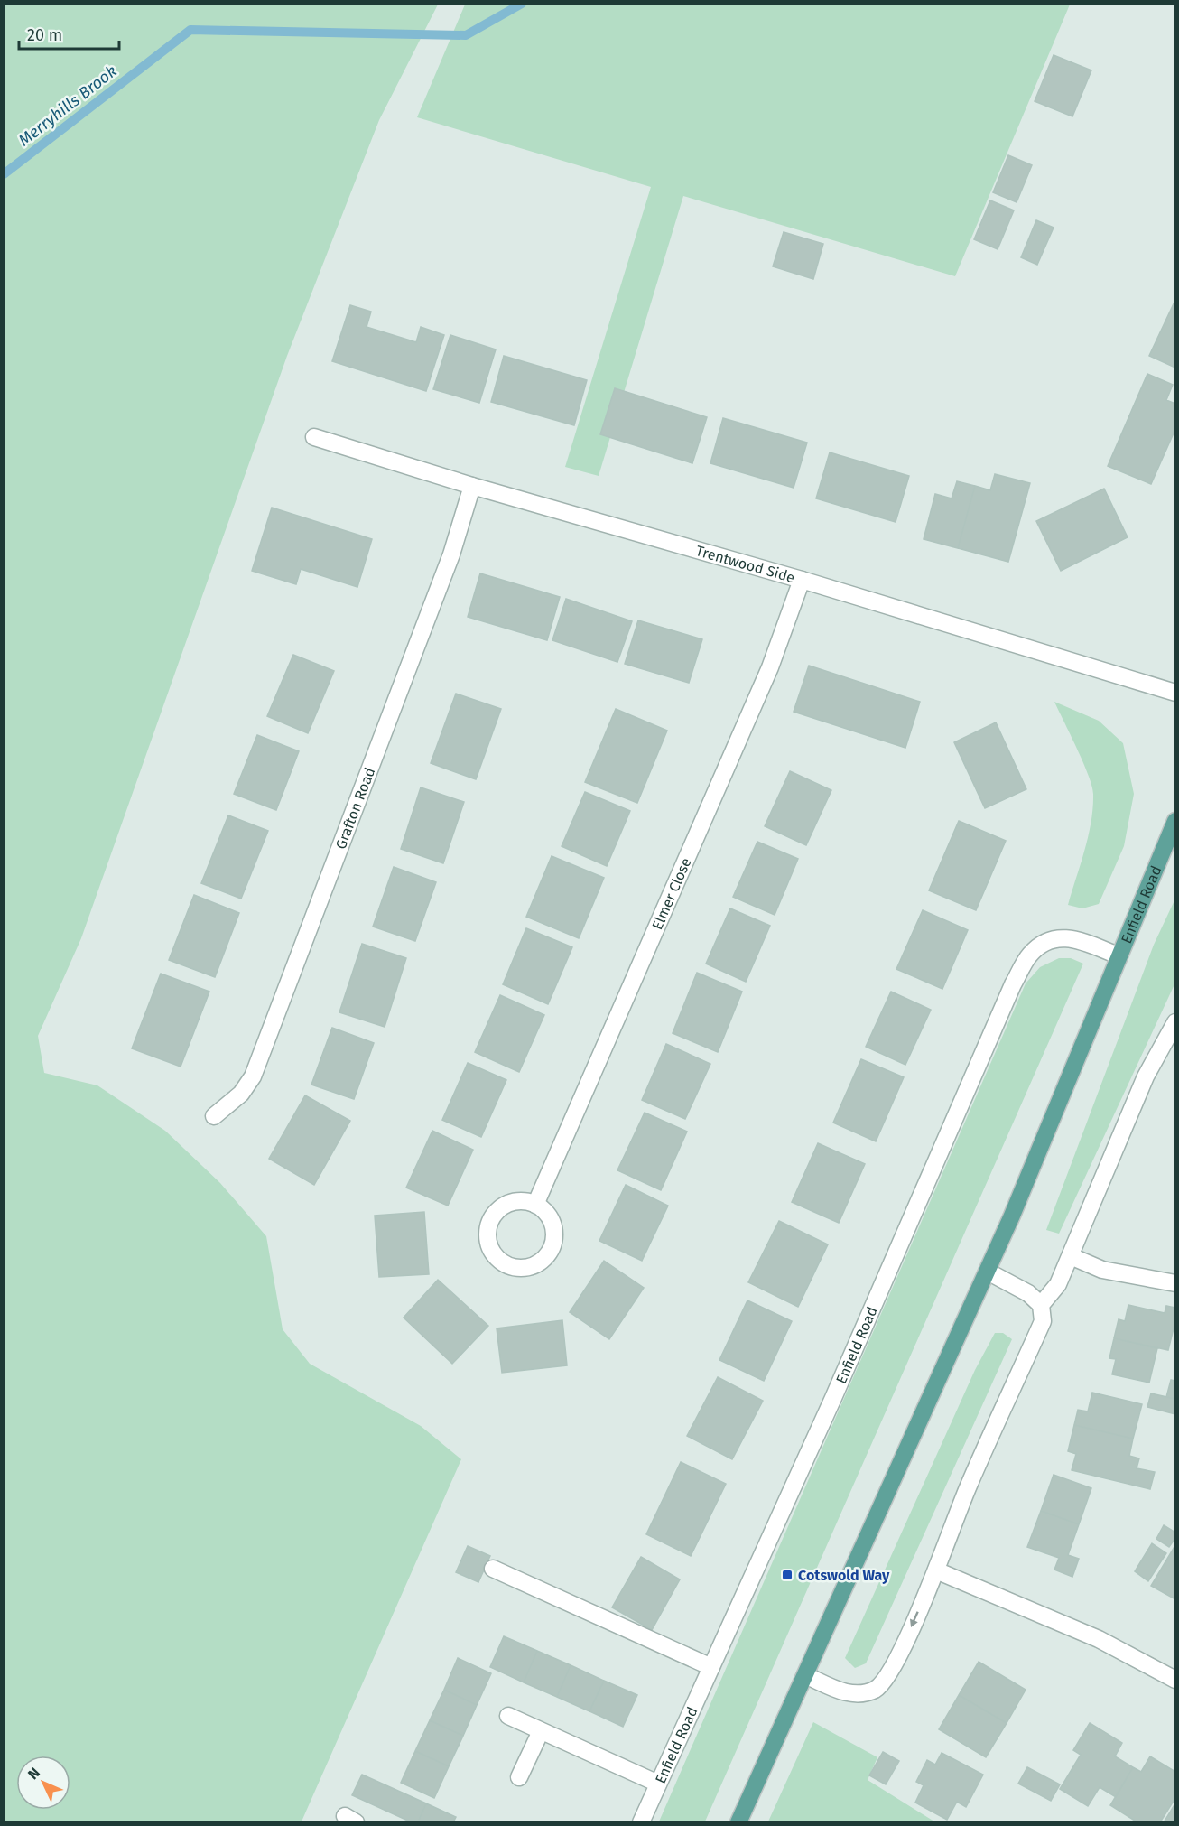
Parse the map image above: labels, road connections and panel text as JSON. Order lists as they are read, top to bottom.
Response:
{
  "streets": {
    "main road": ["Enfield Road"],
    "street": ["Trentwood Side", "Grafton Road", "Elmer Close"]
  },
  "crossings": [
    ["Trentwood Side", "Grafton Road"],
    ["Trentwood Side", "Elmer Close"]
  ],
  "water": ["Merryhills Brook"],
  "places": {
    "transit": ["Cotswold Way"]
  },
  "scale_bar": "20 m",
  "north": "top left"
}
